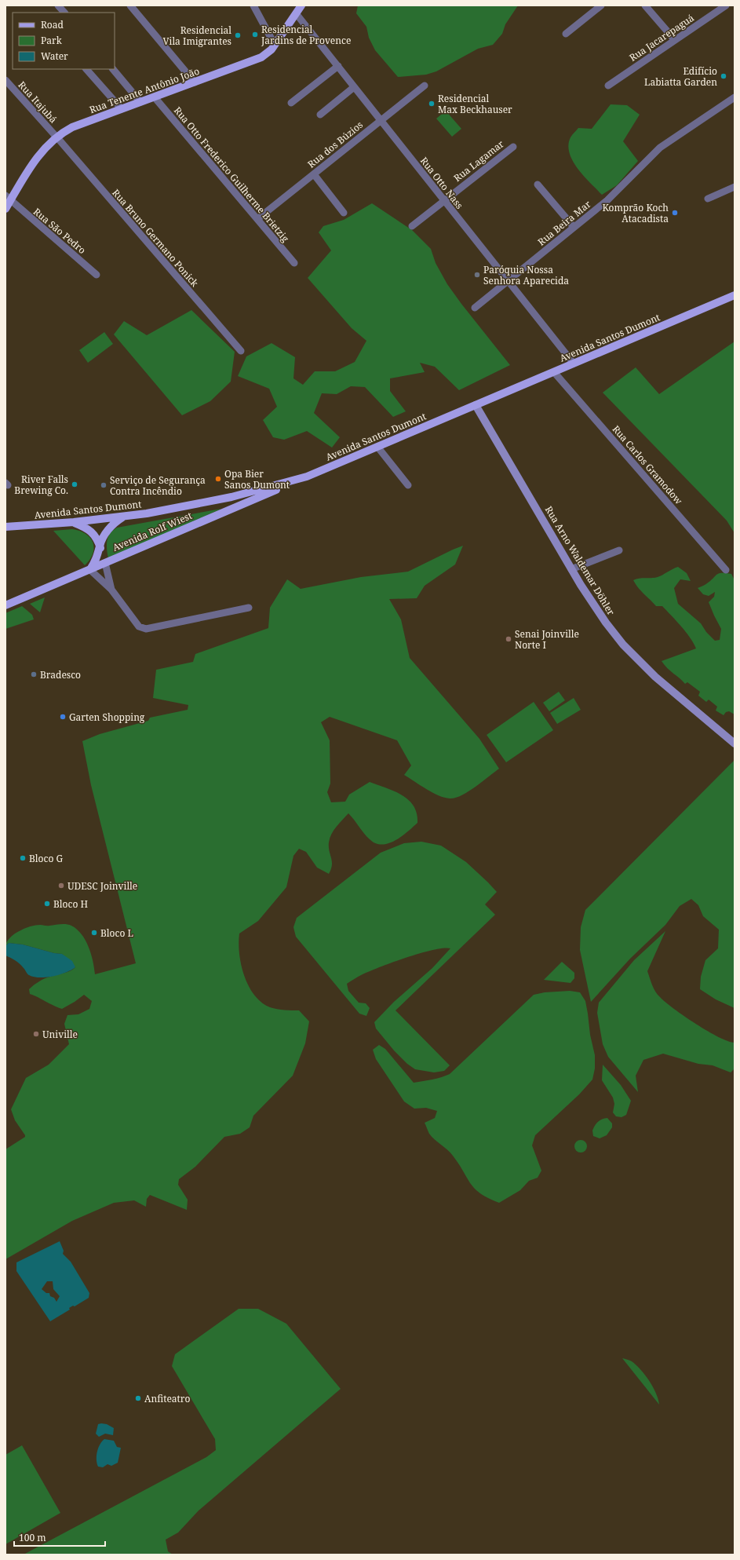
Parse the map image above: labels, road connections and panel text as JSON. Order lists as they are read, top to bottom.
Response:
{
  "streets": {
    "main road": [
      "Rua Tenente Antônio João",
      "Avenida Santos Dumont",
      "Avenida Rolf Wiest",
      "Rua Arno Waldemar Döhler"
    ],
    "street": [
      "Rua Jacarepaguá",
      "Rua Itajubá",
      "Rua dos Búzios",
      "Rua Lagamar",
      "Rua Otto Frederico Guilherme Brietzig",
      "Rua Otto Nass",
      "Rua Beira Mar",
      "Rua São Pedro",
      "Rua Bruno Germano Ponick",
      "Rua Carlos Gramodow"
    ]
  },
  "crossings": [
    ["Rua Tenente Antônio João", "Rua Itajubá"],
    ["Rua Tenente Antônio João", "Rua Otto Frederico Guilherme Brietzig"],
    ["Rua Tenente Antônio João", "Rua Otto Nass"],
    ["Rua Tenente Antônio João", "Rua São Pedro"],
    ["Rua Tenente Antônio João", "Rua Bruno Germano Ponick"],
    ["Rua Itajubá", "Rua Bruno Germano Ponick"],
    ["Rua dos Búzios", "Rua Otto Frederico Guilherme Brietzig"],
    ["Rua dos Búzios", "Rua Otto Nass"],
    ["Rua Lagamar", "Rua Otto Nass"],
    ["Rua Otto Nass", "Rua Beira Mar"],
    ["Rua Otto Nass", "Avenida Santos Dumont"],
    ["Avenida Santos Dumont", "Rua Carlos Gramodow"],
    ["Avenida Santos Dumont", "Avenida Rolf Wiest"],
    ["Avenida Santos Dumont", "Rua Arno Waldemar Döhler"]
  ],
  "places": [
    "Residencial Jardins de Provence",
    "Residencial Vila Imigrantes",
    "Edifício Labiatta Garden",
    "Residencial Max Beckhauser",
    "Komprão Koch Atacadista",
    "Paróquia Nossa Senhora Aparecida",
    "Opa Bier Sanos Dumont",
    "River Falls Brewing Co.",
    "Serviço de Segurança Contra Incêndio",
    "Senai Joinville Norte I",
    "Bradesco",
    "Garten Shopping",
    "Bloco G",
    "UDESC Joinville",
    "Bloco H",
    "Bloco L",
    "Univille",
    "Anfiteatro"
  ],
  "legend": ["Road", "Park", "Water"],
  "scale_bar": "100 m"
}
